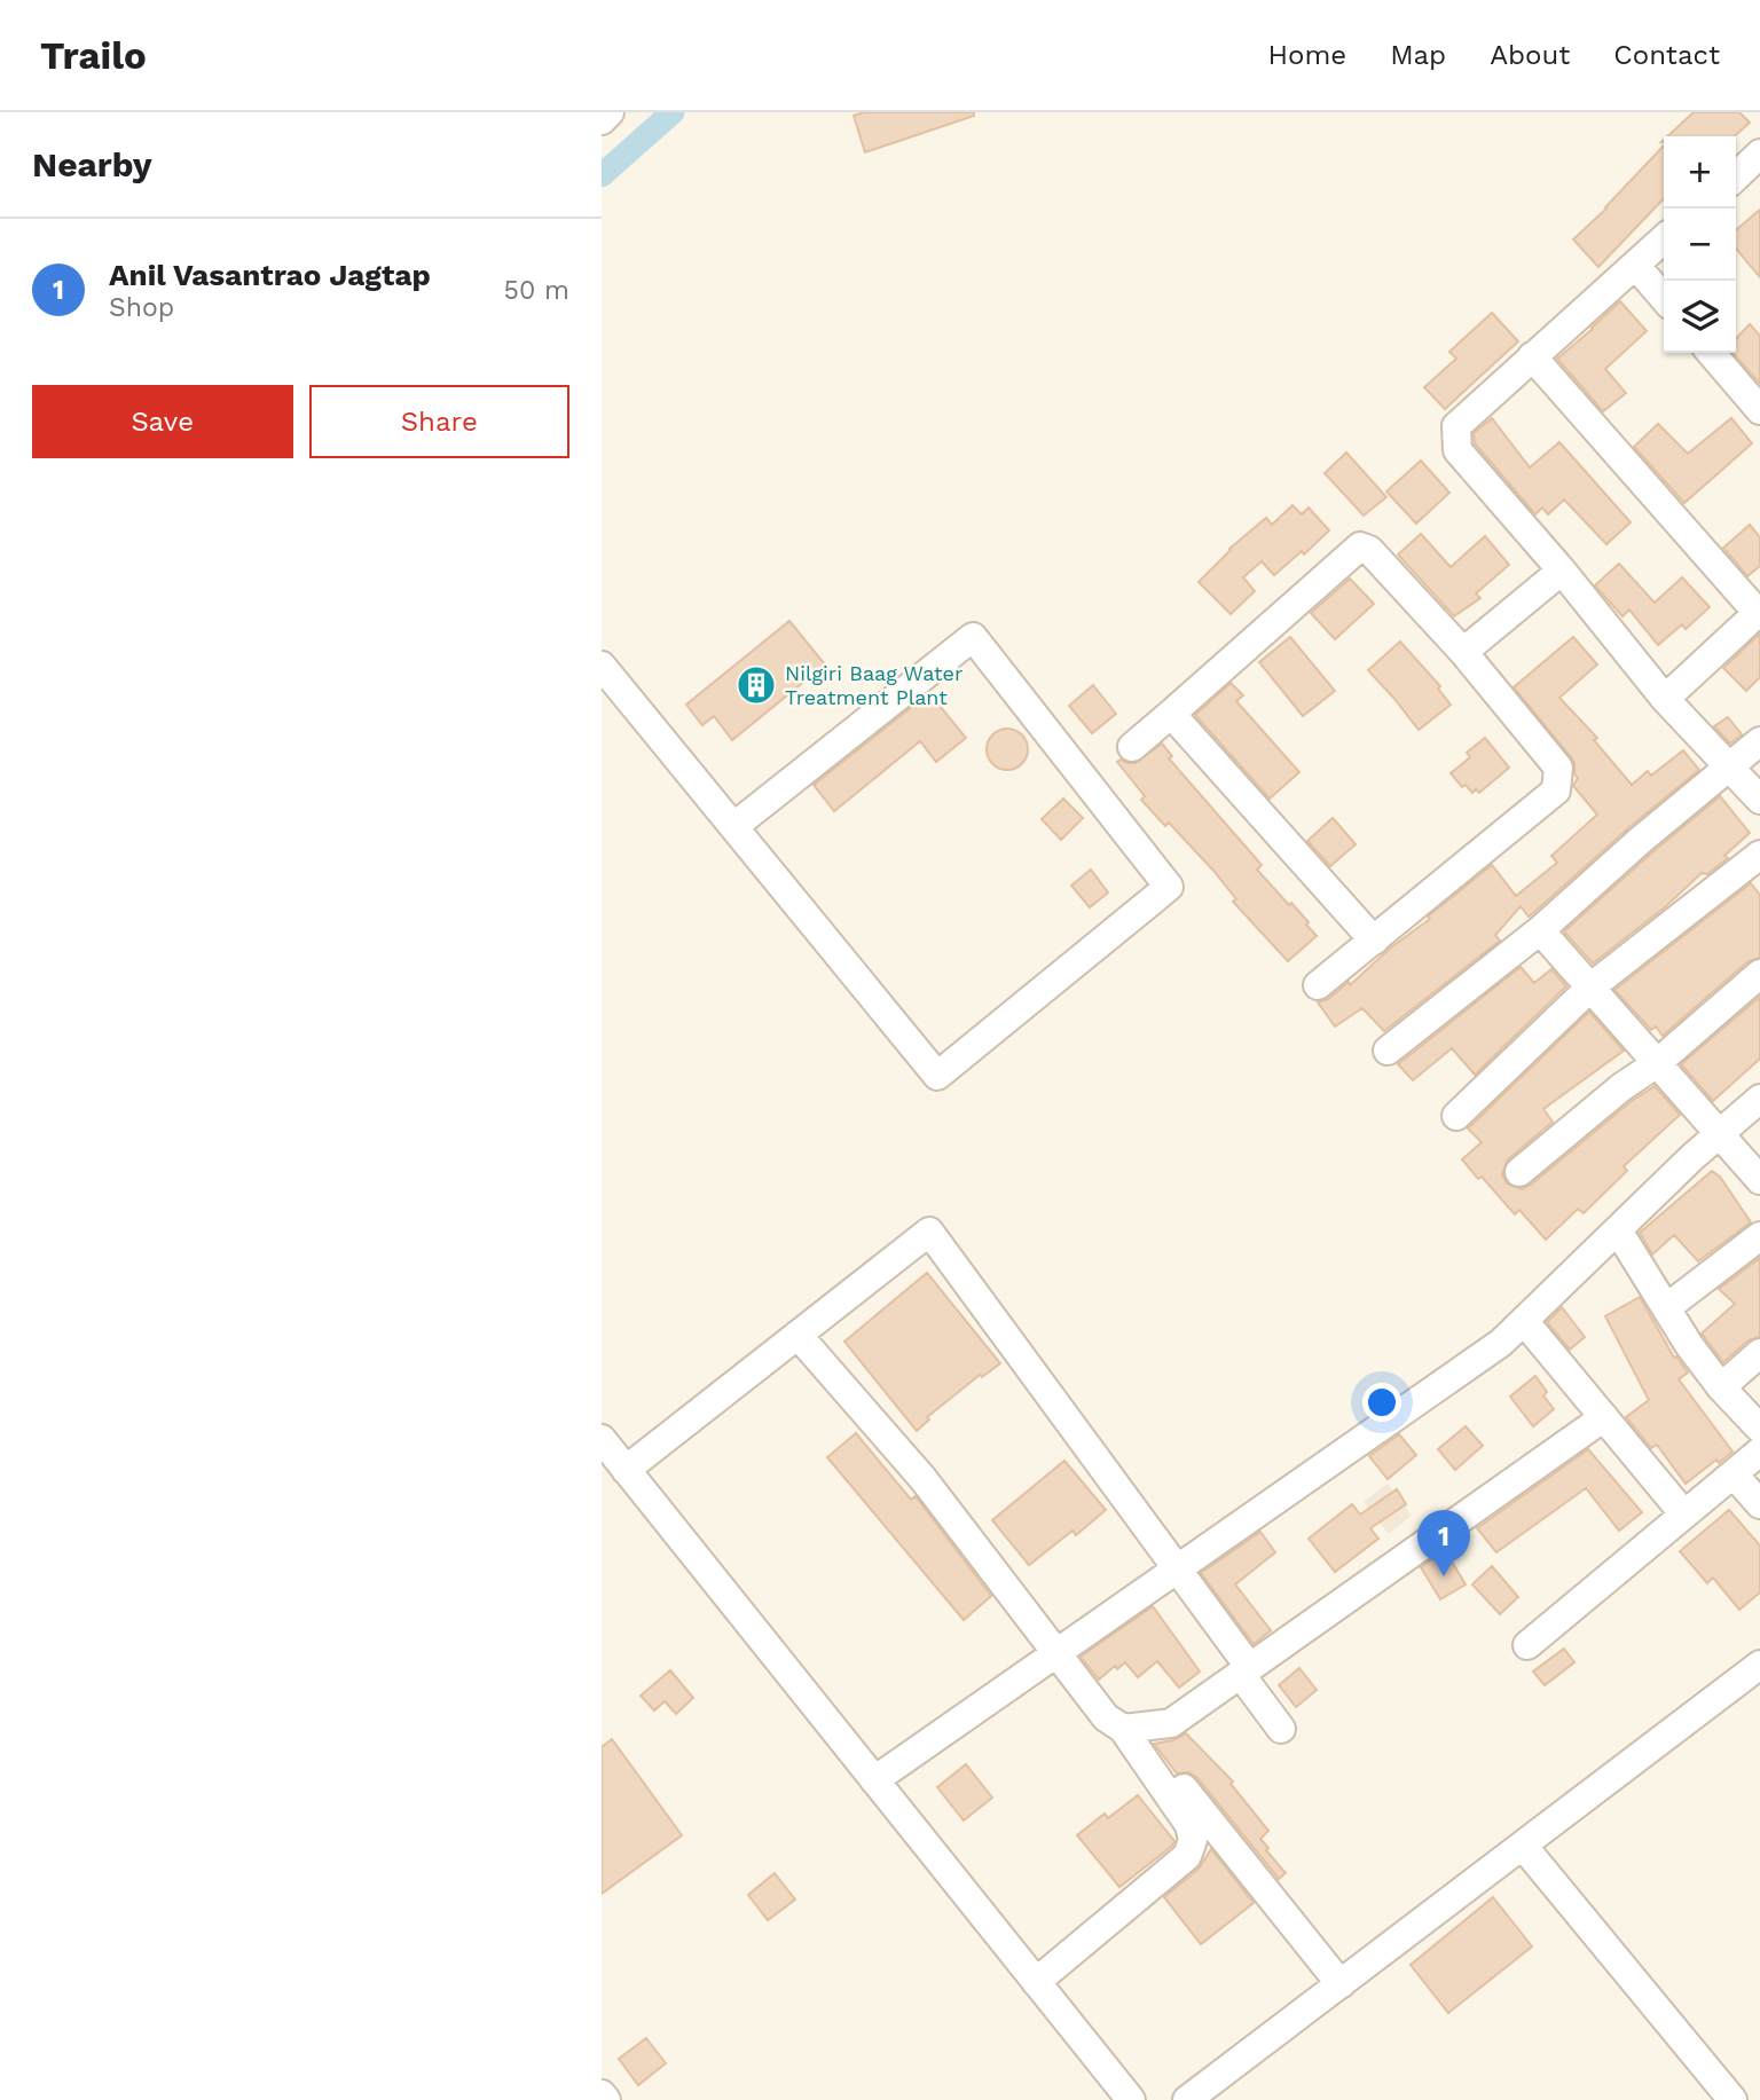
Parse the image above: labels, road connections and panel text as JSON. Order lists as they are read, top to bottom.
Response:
{
  "places": {
    "building": ["Nilgiri Baag Water Treatment Plant"]
  },
  "page": {
    "header": "Trailo",
    "nav": [
      "Home",
      "Map",
      "About",
      "Contact"
    ],
    "heading": "Nearby",
    "map_buttons": ["+", "−"],
    "list": [
      {
        "mark": "1",
        "name": "Anil Vasantrao Jagtap",
        "note": "Shop",
        "value": "50 m"
      }
    ],
    "buttons": ["Save", "Share"],
    "pins": "1"
  }
}
